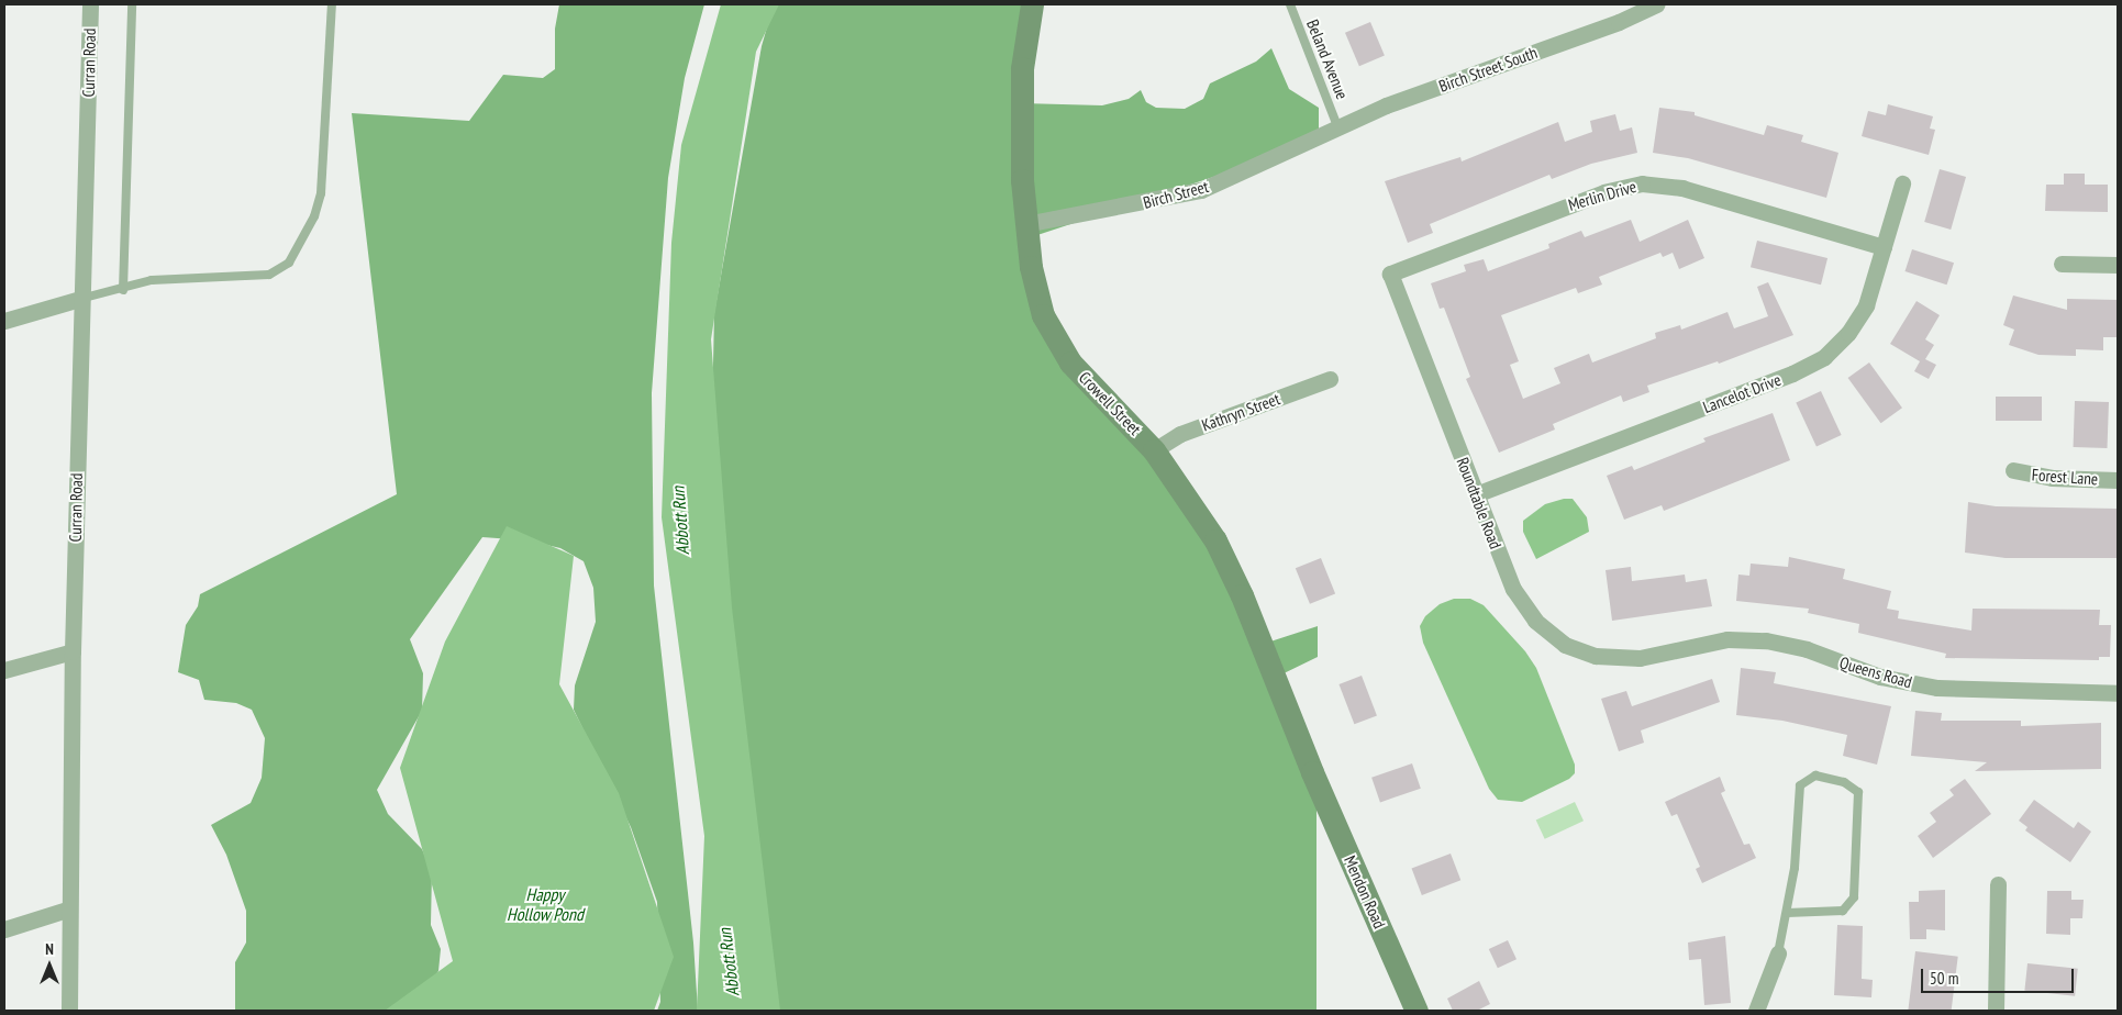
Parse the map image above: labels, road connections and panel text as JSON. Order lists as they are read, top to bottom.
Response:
{
  "streets": {
    "street": [
      "Curran Road",
      "Birch Street South",
      "Birch Street",
      "Merlin Drive",
      "Lancelot Drive",
      "Crowell Street",
      "Kathryn Street",
      "Forest Lane",
      "Roundtable Road",
      "Queens Road",
      "Mendon Road"
    ],
    "lane": ["Beland Avenue"]
  },
  "crossings": [
    ["Beland Avenue", "Birch Street South"],
    ["Birch Street South", "Birch Street"],
    ["Birch Street", "Crowell Street"],
    ["Merlin Drive", "Lancelot Drive"],
    ["Merlin Drive", "Roundtable Road"],
    ["Lancelot Drive", "Roundtable Road"],
    ["Crowell Street", "Kathryn Street"],
    ["Crowell Street", "Mendon Road"],
    ["Roundtable Road", "Queens Road"]
  ],
  "water": ["Abbott Run", "Happy Hollow Pond"],
  "scale_bar": "50 m",
  "north": "top"
}
